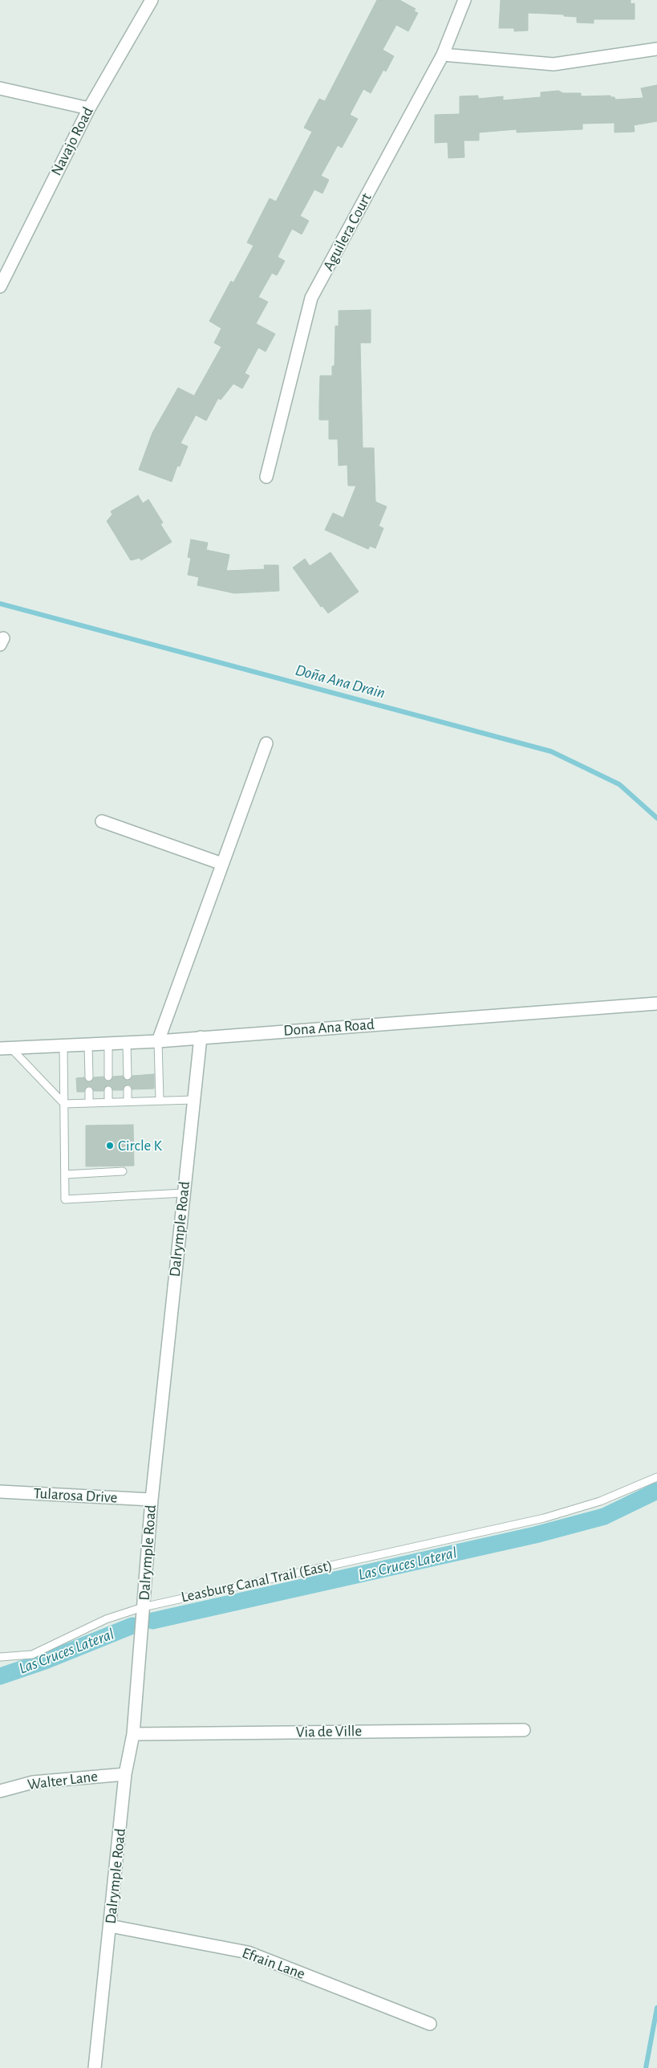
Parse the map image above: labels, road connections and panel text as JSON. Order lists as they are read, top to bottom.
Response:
{
  "streets": {
    "street": [
      "Navajo Road",
      "Aguilera Court",
      "Dona Ana Road",
      "Dalrymple Road",
      "Tularosa Drive",
      "Via de Ville",
      "Walter Lane",
      "Efrain Lane"
    ],
    "lane": ["Leasburg Canal Trail (East)"]
  },
  "crossings": [
    ["Dona Ana Road", "Dalrymple Road"],
    ["Dalrymple Road", "Tularosa Drive"],
    ["Dalrymple Road", "Leasburg Canal Trail (East)"],
    ["Dalrymple Road", "Via de Ville"],
    ["Dalrymple Road", "Walter Lane"],
    ["Dalrymple Road", "Efrain Lane"]
  ],
  "water": ["Doña Ana Drain", "Las Cruces Lateral"],
  "places": ["Circle K"]
}
